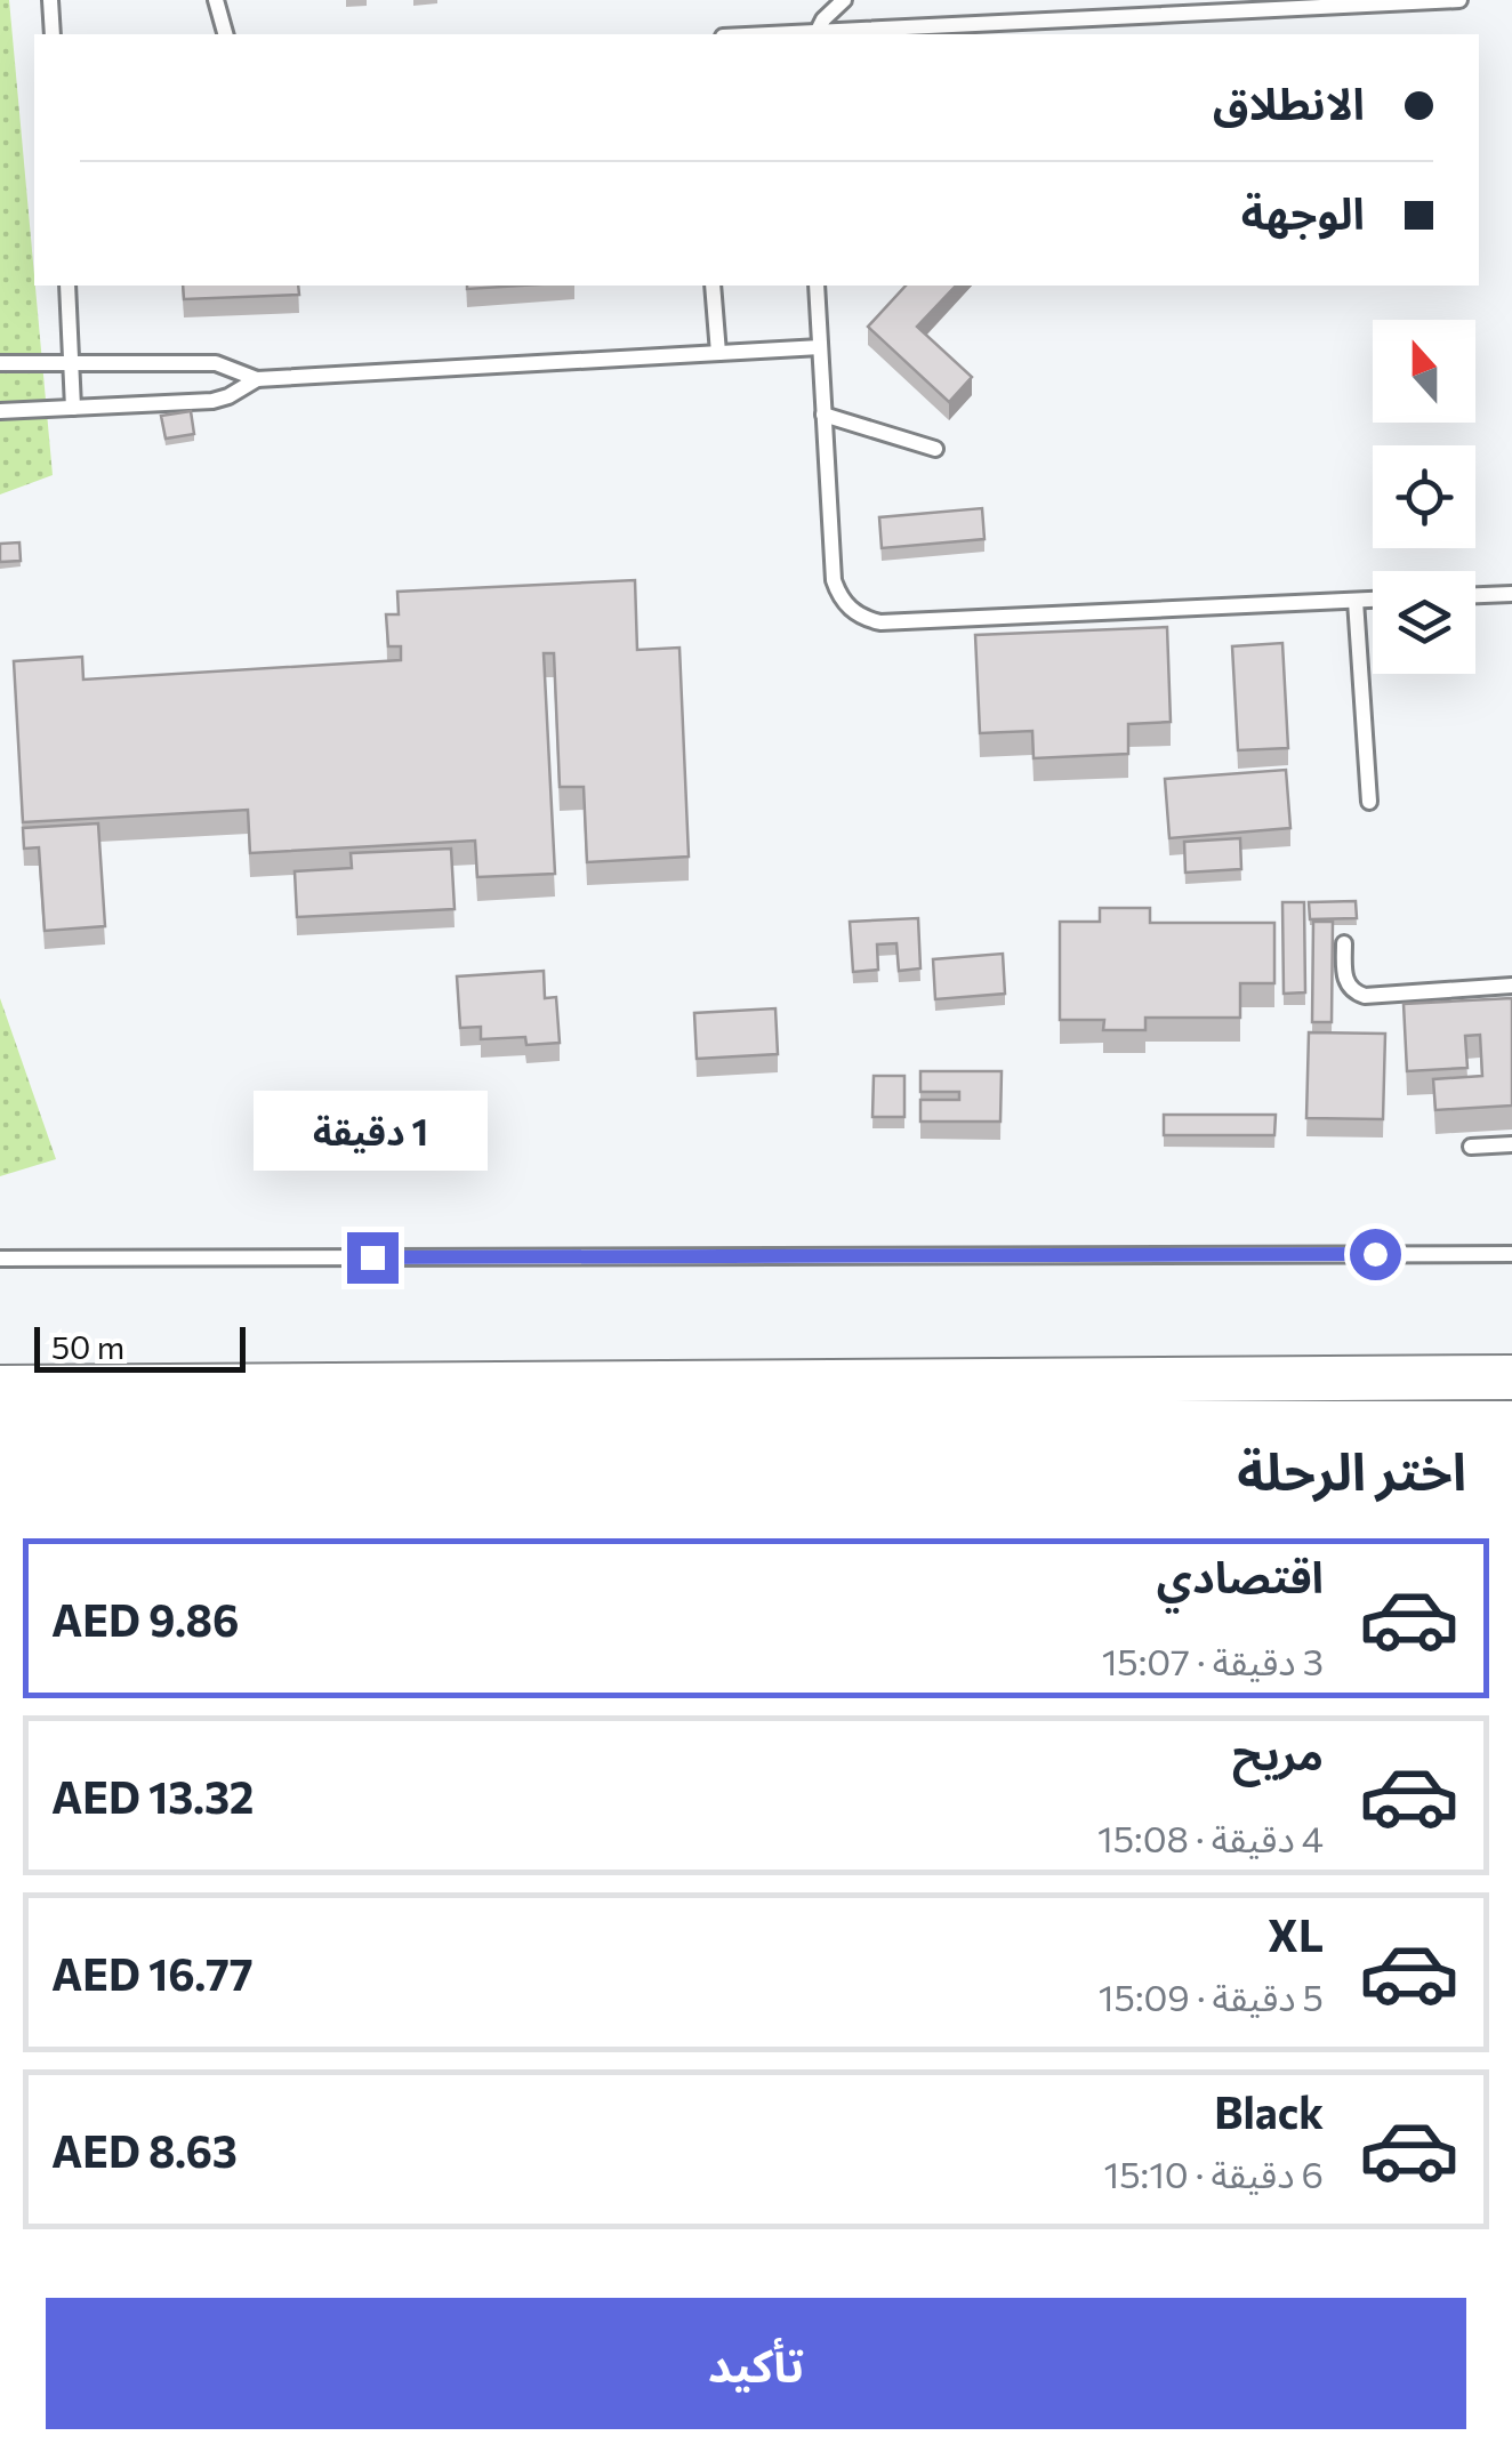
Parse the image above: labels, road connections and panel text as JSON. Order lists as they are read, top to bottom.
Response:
{
  "scale_bar": "50 m",
  "north": "top",
  "page": {
    "banner": ["الانطلاق", "الوجهة"],
    "bubble": "1 دقيقة",
    "scale": "50 m",
    "heading": "اختر الرحلة",
    "list": [
      {
        "name": "اقتصادي",
        "note": "3 دقيقة · 15:07",
        "value": "AED 9.86"
      },
      {
        "name": "مريح",
        "note": "4 دقيقة · 15:08",
        "value": "AED 13.32"
      },
      {
        "name": "XL",
        "note": "5 دقيقة · 15:09",
        "value": "AED 16.77"
      },
      {
        "name": "Black",
        "note": "6 دقيقة · 15:10",
        "value": "AED 8.63"
      }
    ],
    "buttons": "تأكيد"
  }
}
